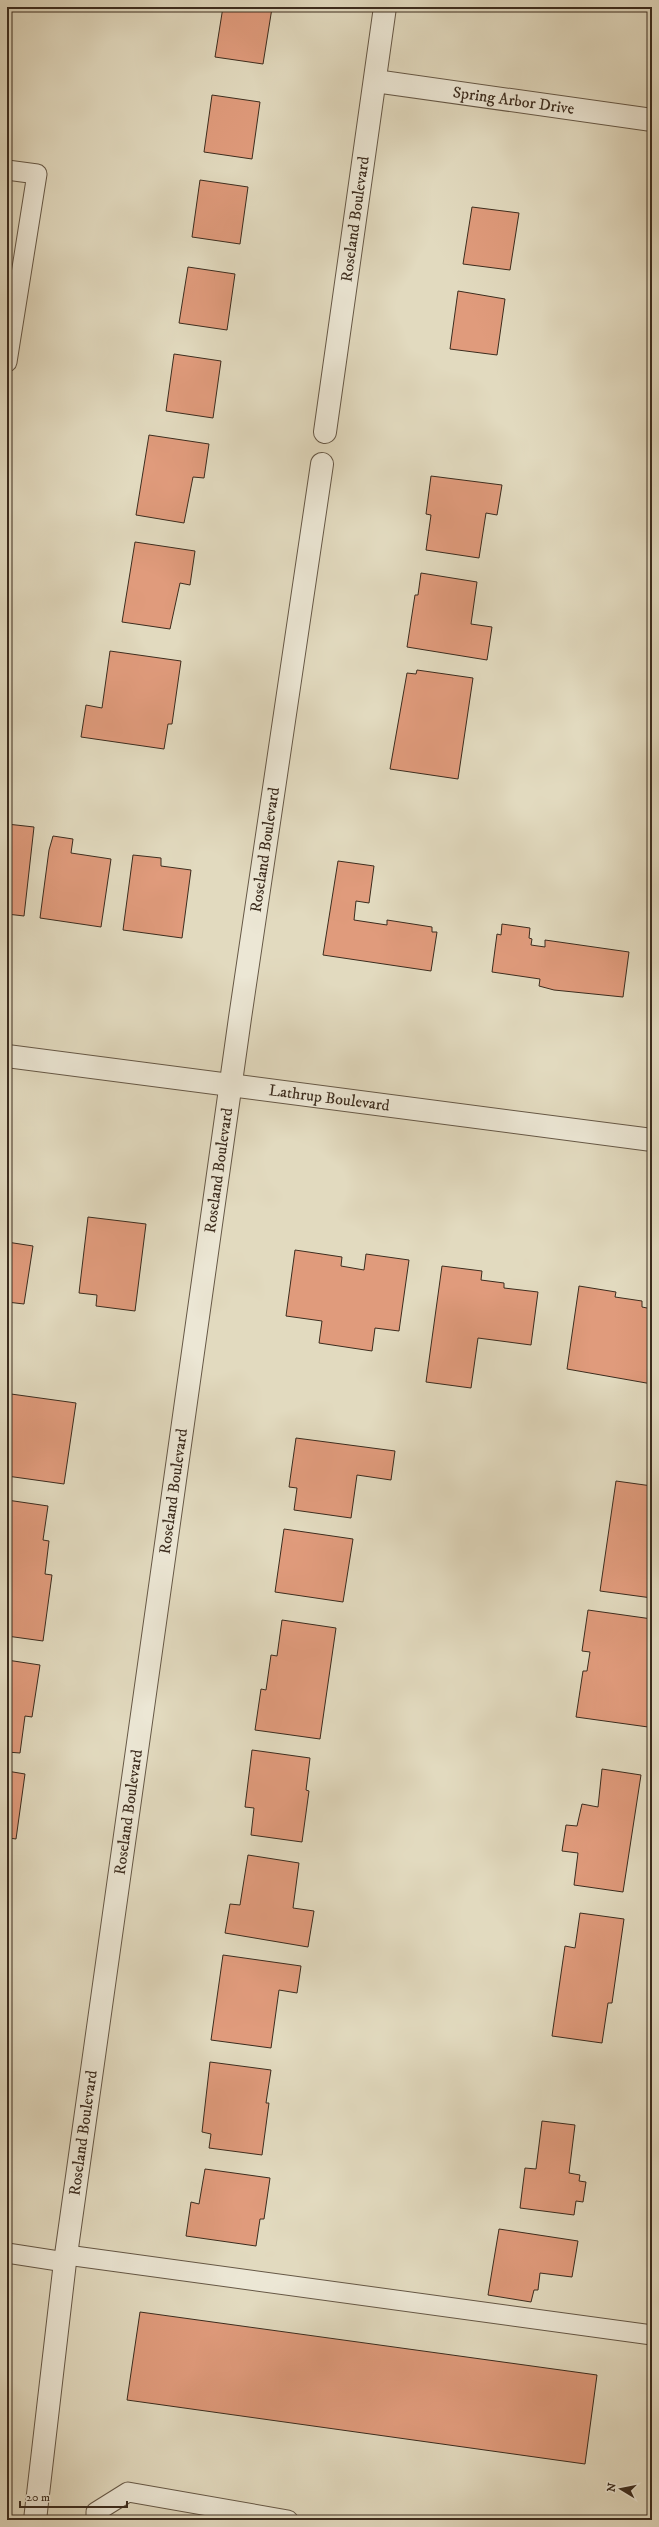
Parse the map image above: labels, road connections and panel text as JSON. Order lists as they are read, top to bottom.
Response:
{
  "streets": {
    "street": ["Spring Arbor Drive", "Roseland Boulevard", "Lathrup Boulevard"]
  },
  "crossings": [
    ["Spring Arbor Drive", "Roseland Boulevard"],
    ["Roseland Boulevard", "Lathrup Boulevard"]
  ],
  "scale_bar": "20 m",
  "north": "left"
}
